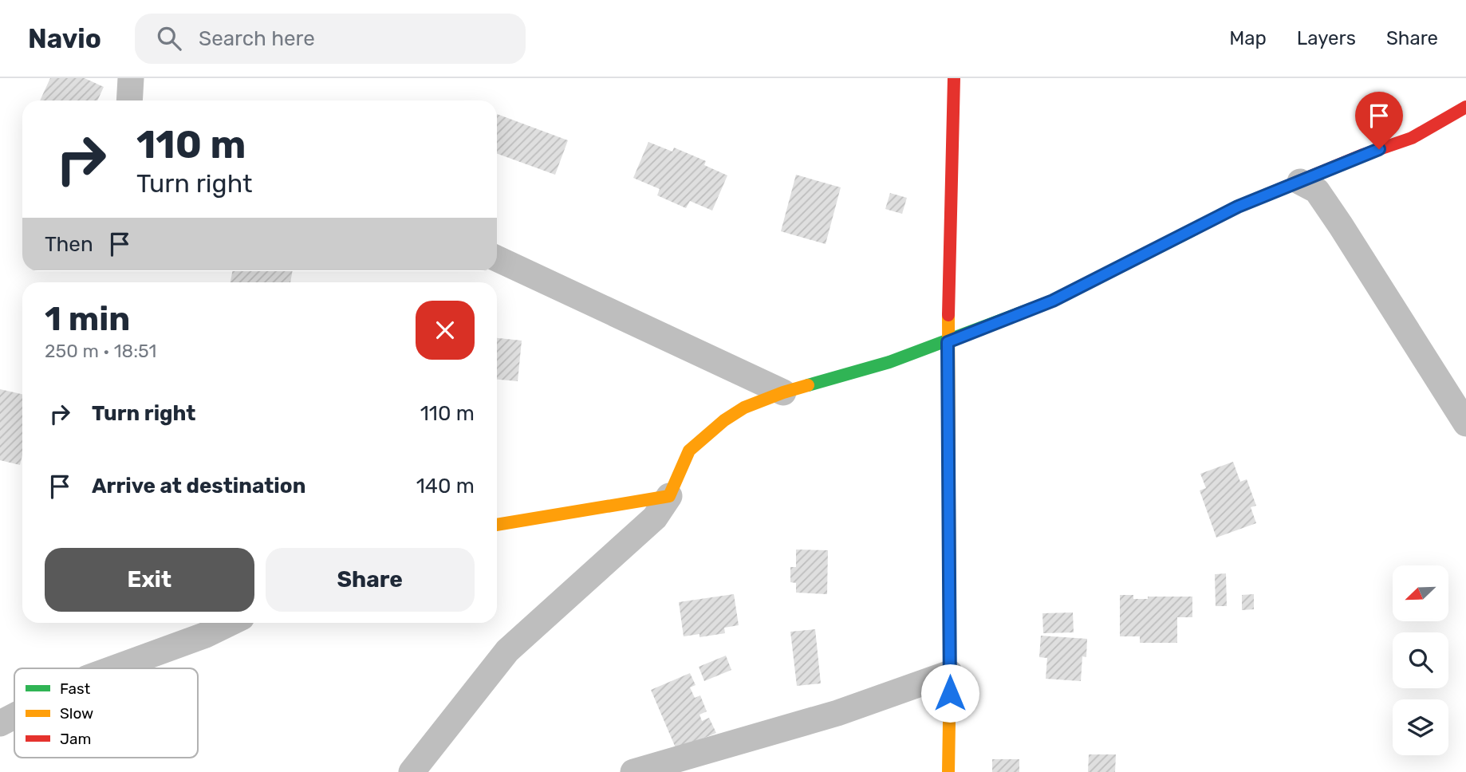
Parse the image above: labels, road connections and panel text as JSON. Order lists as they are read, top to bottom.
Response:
{
  "legend": ["Fast", "Slow", "Jam"],
  "north": "bottom left",
  "page": {
    "header": "Navio",
    "search": "Search here",
    "nav": ["Map", "Layers", "Share"],
    "turn": ["110 m", "Turn right"],
    "then": "Then",
    "heading": ["1 min", "250 m · 18:51"],
    "list": [
      {
        "name": "Turn right",
        "value": "110 m"
      },
      {
        "name": "Arrive at destination",
        "value": "140 m"
      }
    ],
    "buttons": ["Exit", "Share"]
  }
}
